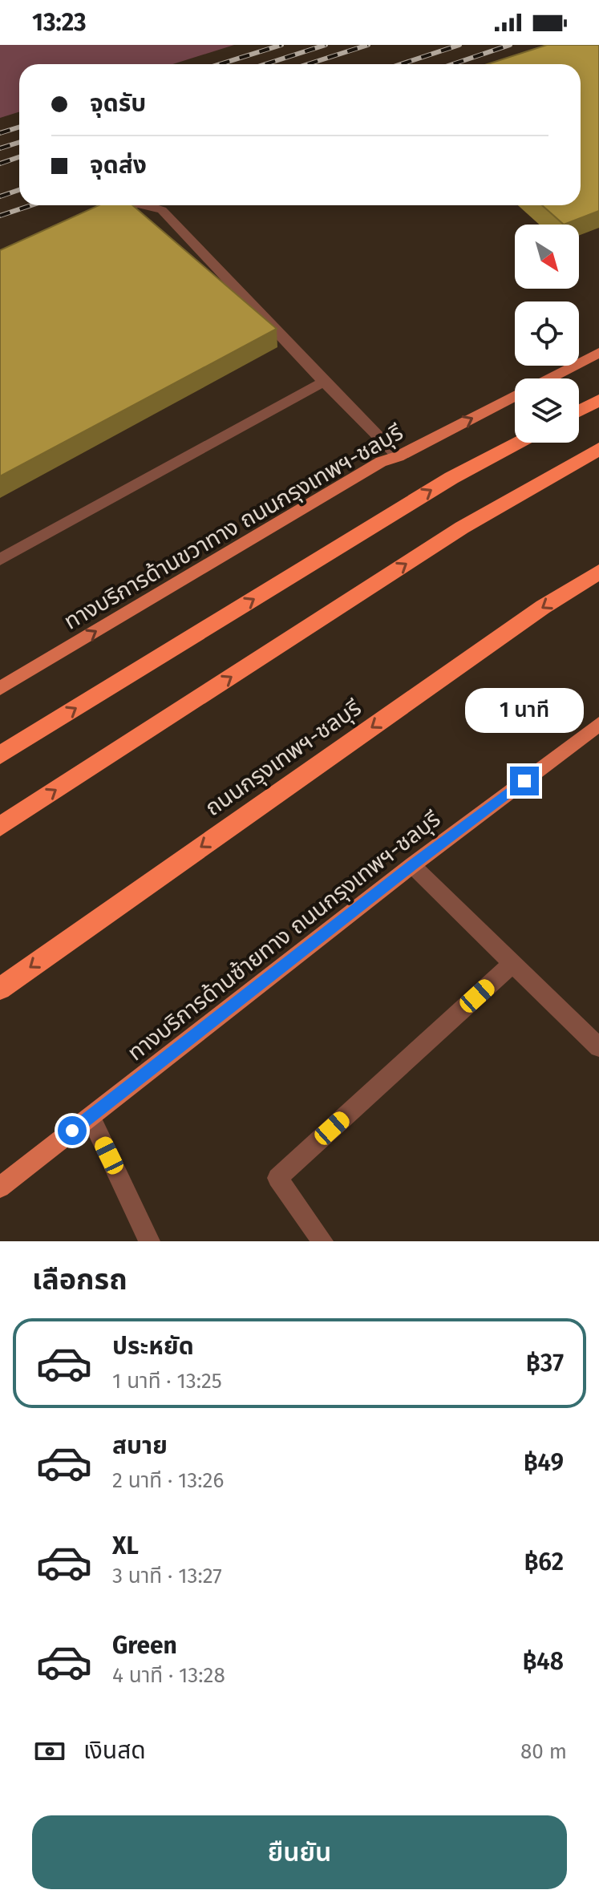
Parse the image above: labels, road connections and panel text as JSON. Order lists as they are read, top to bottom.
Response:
{
  "streets": {
    "highway": ["ถนนกรุงเทพฯ-ชลบุรี"],
    "main road": ["ทางบริการด้านขวาทาง ถนนกรุงเทพฯ-ชลบุรี", "ทางบริการด้านซ้ายทาง ถนนกรุงเทพฯ-ชลบุรี"]
  },
  "one_way": ["ทางบริการด้านขวาทาง ถนนกรุงเทพฯ-ชลบุรี"],
  "north": "bottom right",
  "page": {
    "status": "13:23",
    "banner": ["จุดรับ", "จุดส่ง"],
    "bubble": "1 นาที",
    "heading": "เลือกรถ",
    "list": [
      {
        "name": "ประหยัด",
        "note": "1 นาที · 13:25",
        "value": "฿37"
      },
      {
        "name": "สบาย",
        "note": "2 นาที · 13:26",
        "value": "฿49"
      },
      {
        "name": "XL",
        "note": "3 นาที · 13:27",
        "value": "฿62"
      },
      {
        "name": "Green",
        "note": "4 นาที · 13:28",
        "value": "฿48"
      }
    ],
    "pay": ["เงินสด", "80 m"],
    "buttons": "ยืนยัน"
  }
}
